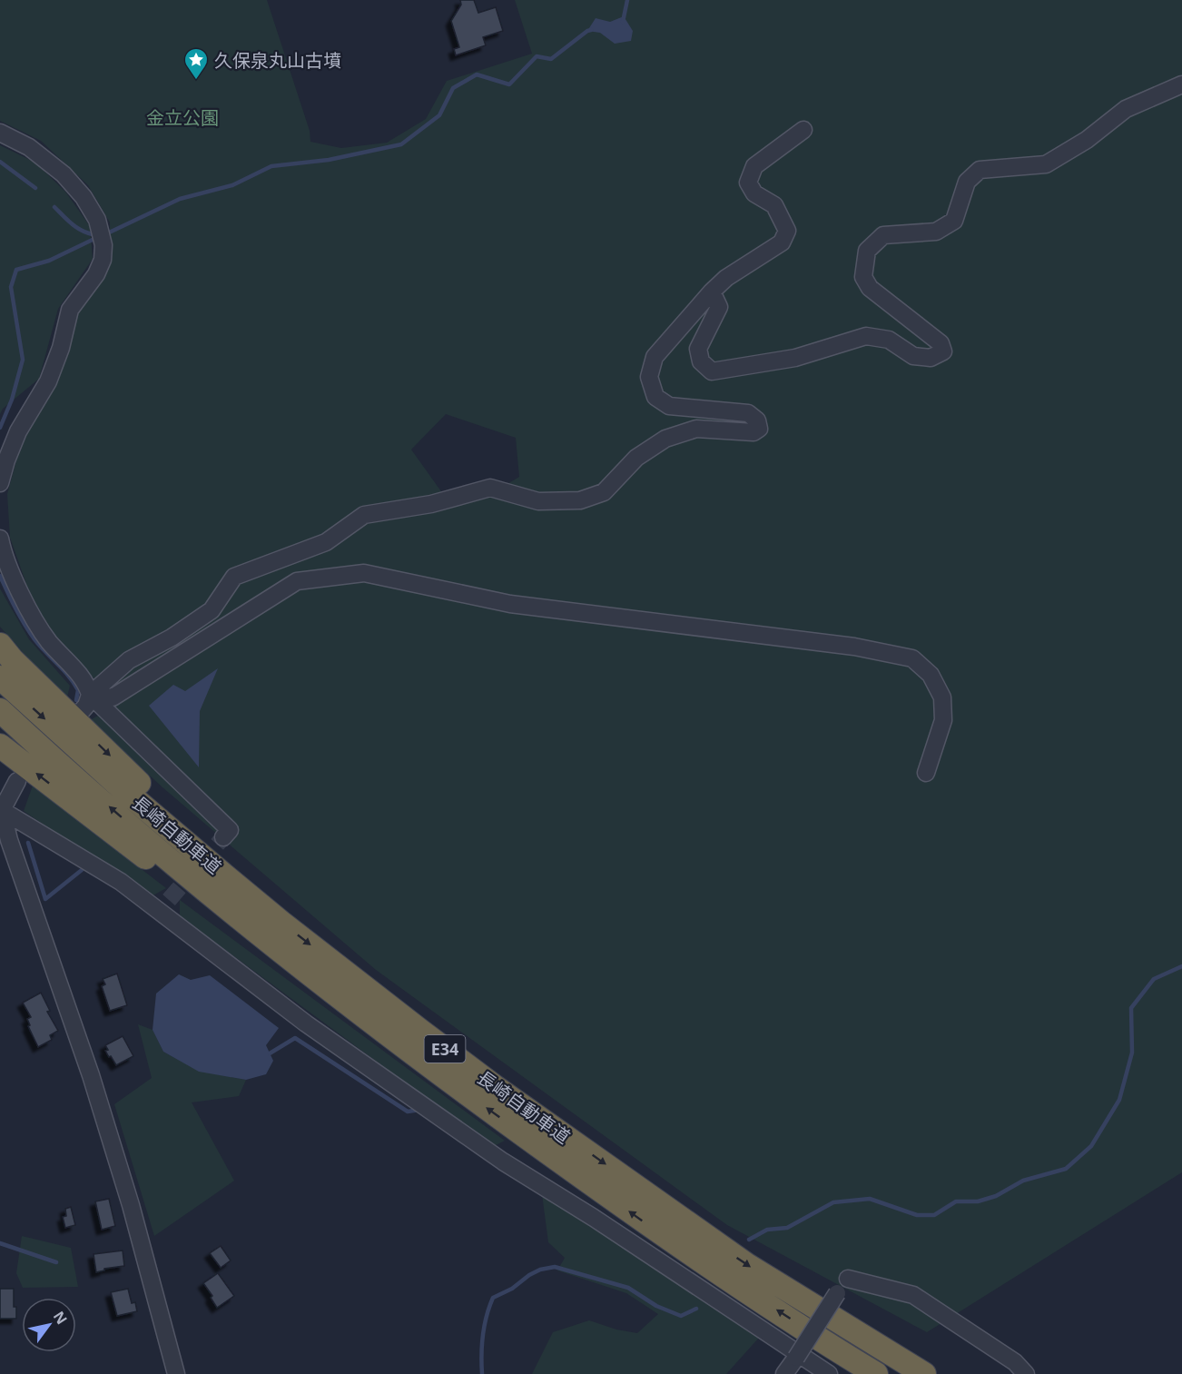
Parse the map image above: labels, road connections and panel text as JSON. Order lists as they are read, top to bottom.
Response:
{
  "streets": {
    "highway": ["長崎自動車道", "E34"]
  },
  "parks": ["金立公園"],
  "places": {
    "place": ["久保泉丸山古墳"]
  },
  "north": "top right"
}
